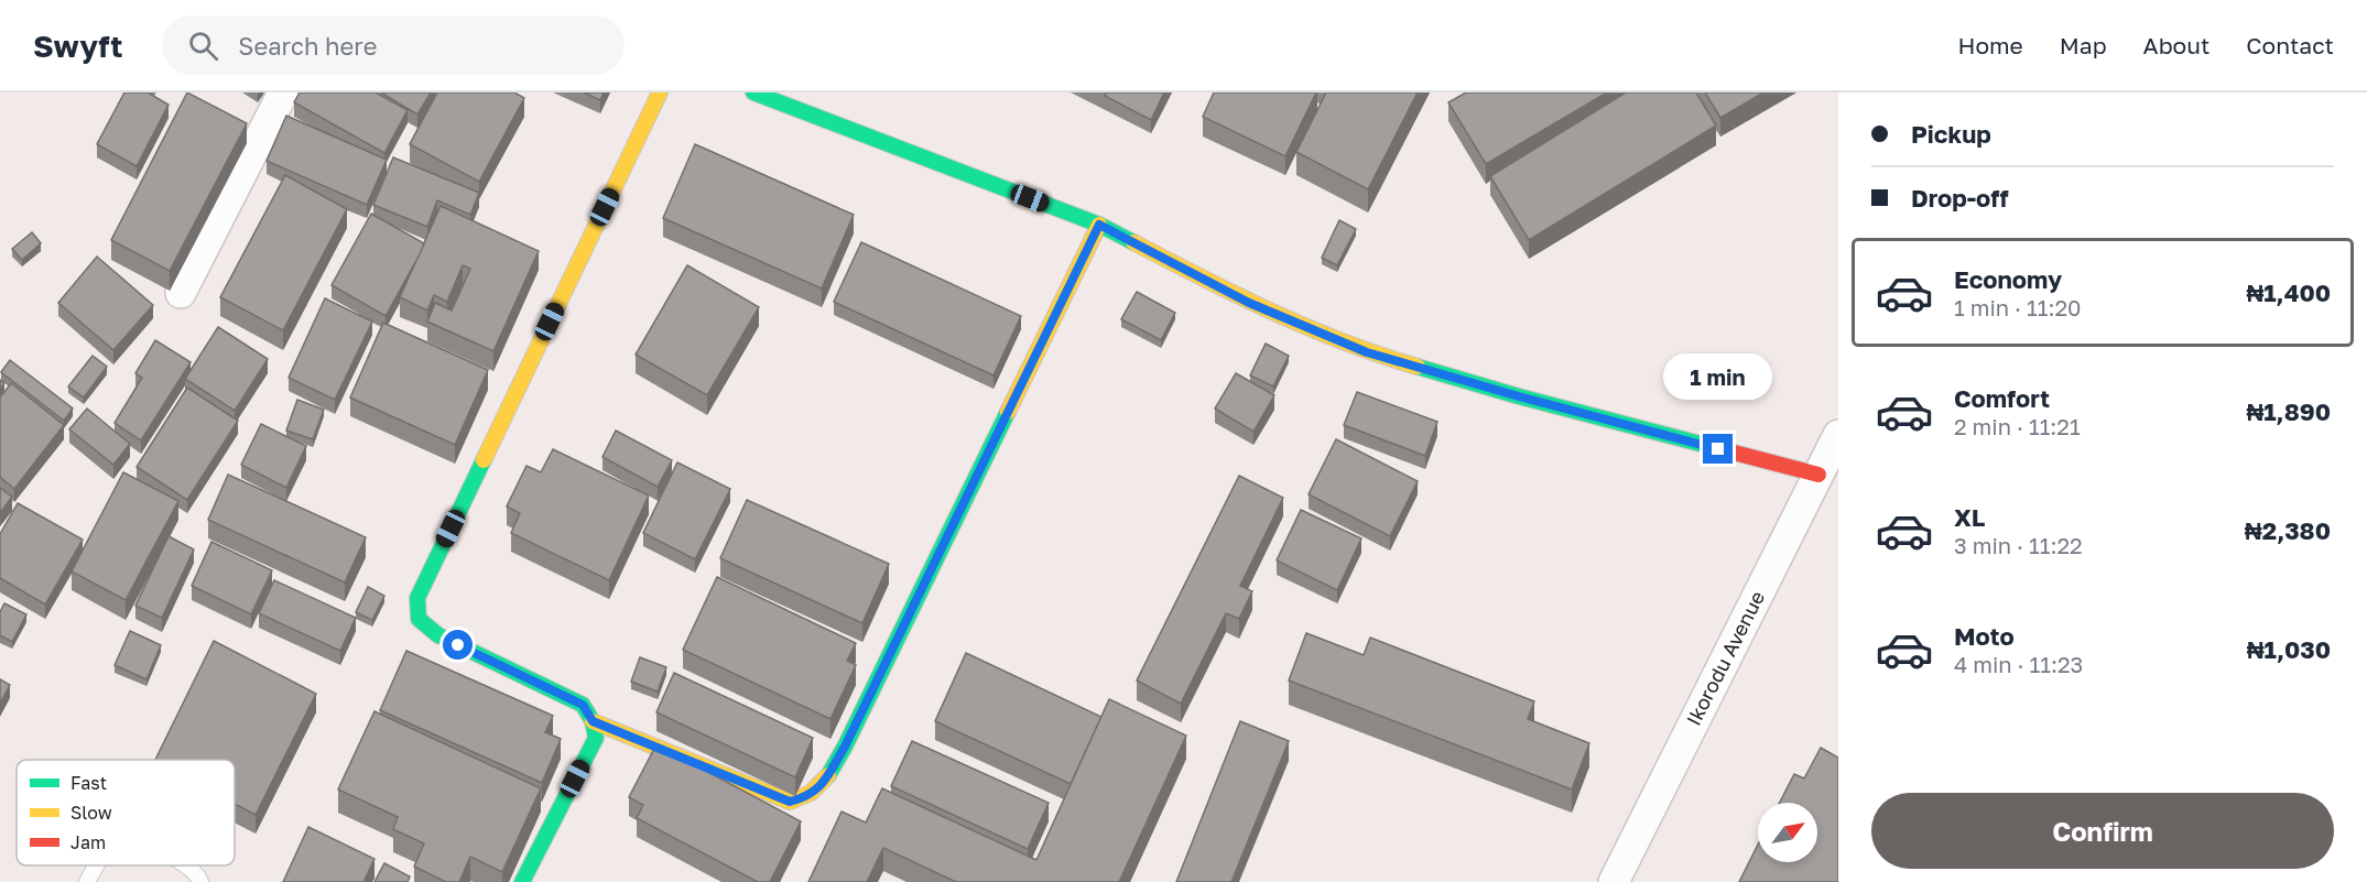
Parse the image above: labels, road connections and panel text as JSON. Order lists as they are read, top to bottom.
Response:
{
  "streets": {
    "street": ["Ikorodu Avenue"]
  },
  "legend": ["Fast", "Slow", "Jam"],
  "north": "top right",
  "page": {
    "header": "Swyft",
    "search": "Search here",
    "nav": [
      "Home",
      "Map",
      "About",
      "Contact"
    ],
    "banner": ["Pickup", "Drop-off"],
    "list": [
      {
        "name": "Economy",
        "note": "1 min · 11:20",
        "value": "₦1,400"
      },
      {
        "name": "Comfort",
        "note": "2 min · 11:21",
        "value": "₦1,890"
      },
      {
        "name": "XL",
        "note": "3 min · 11:22",
        "value": "₦2,380"
      },
      {
        "name": "Moto",
        "note": "4 min · 11:23",
        "value": "₦1,030"
      }
    ],
    "bubble": "1 min",
    "buttons": "Confirm"
  }
}
